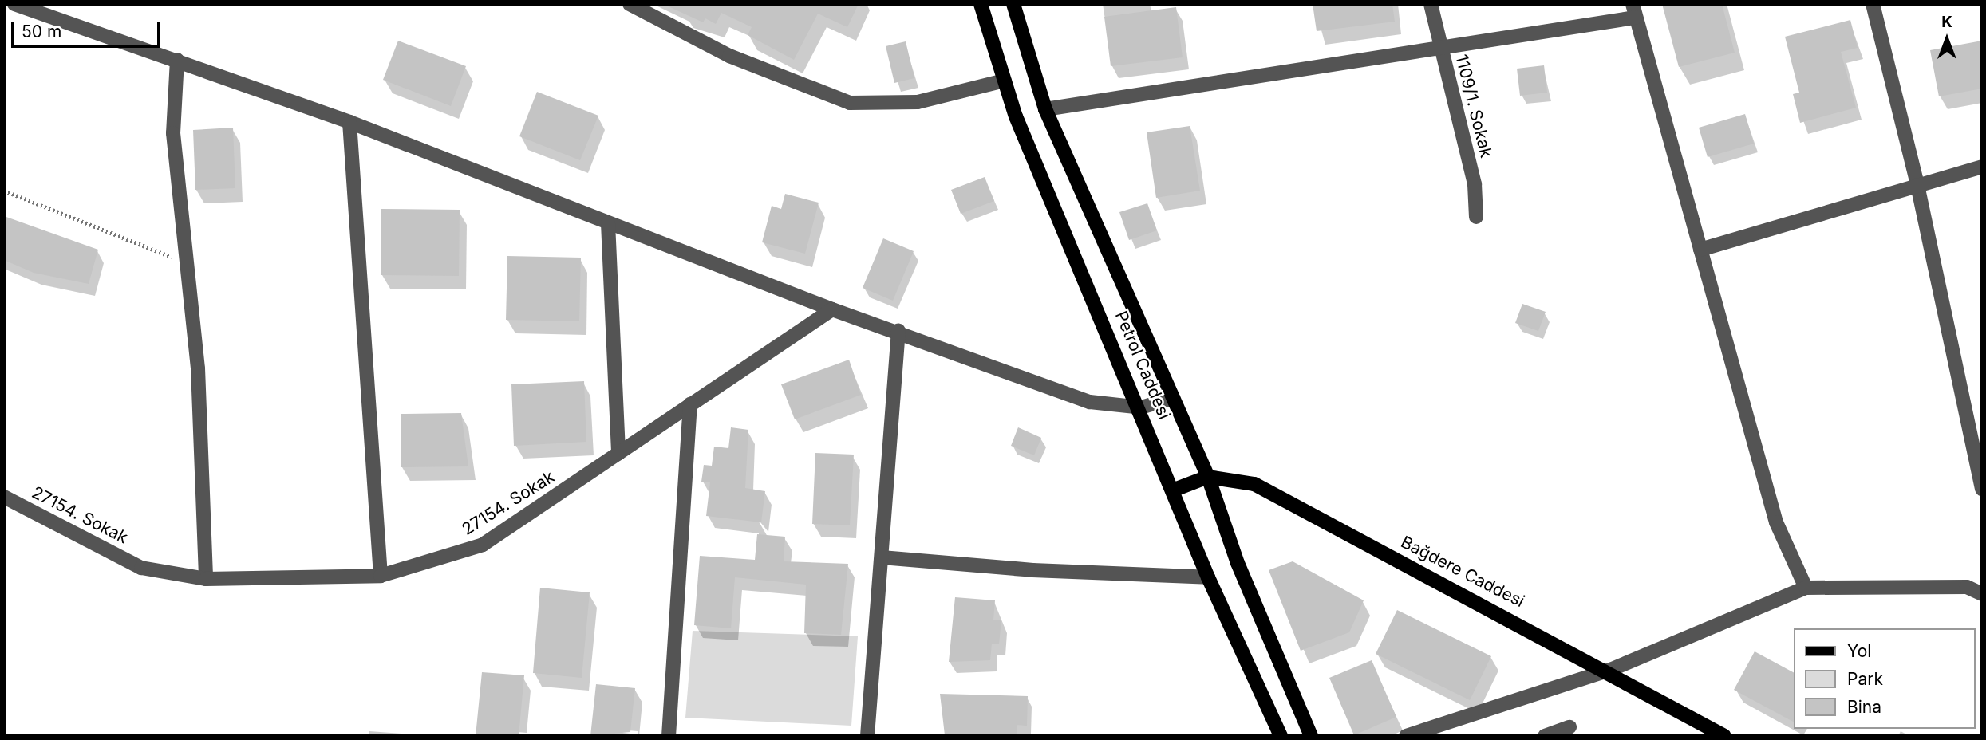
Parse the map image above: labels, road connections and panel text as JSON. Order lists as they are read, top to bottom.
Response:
{
  "streets": {
    "main road": ["Petrol Caddesi", "Bağdere Caddesi"],
    "street": ["1109/1. Sokak", "27154. Sokak"]
  },
  "crossings": [
    ["Petrol Caddesi", "Bağdere Caddesi"]
  ],
  "legend": ["Yol", "Park", "Bina"],
  "scale_bar": "50 m",
  "north": "top"
}
